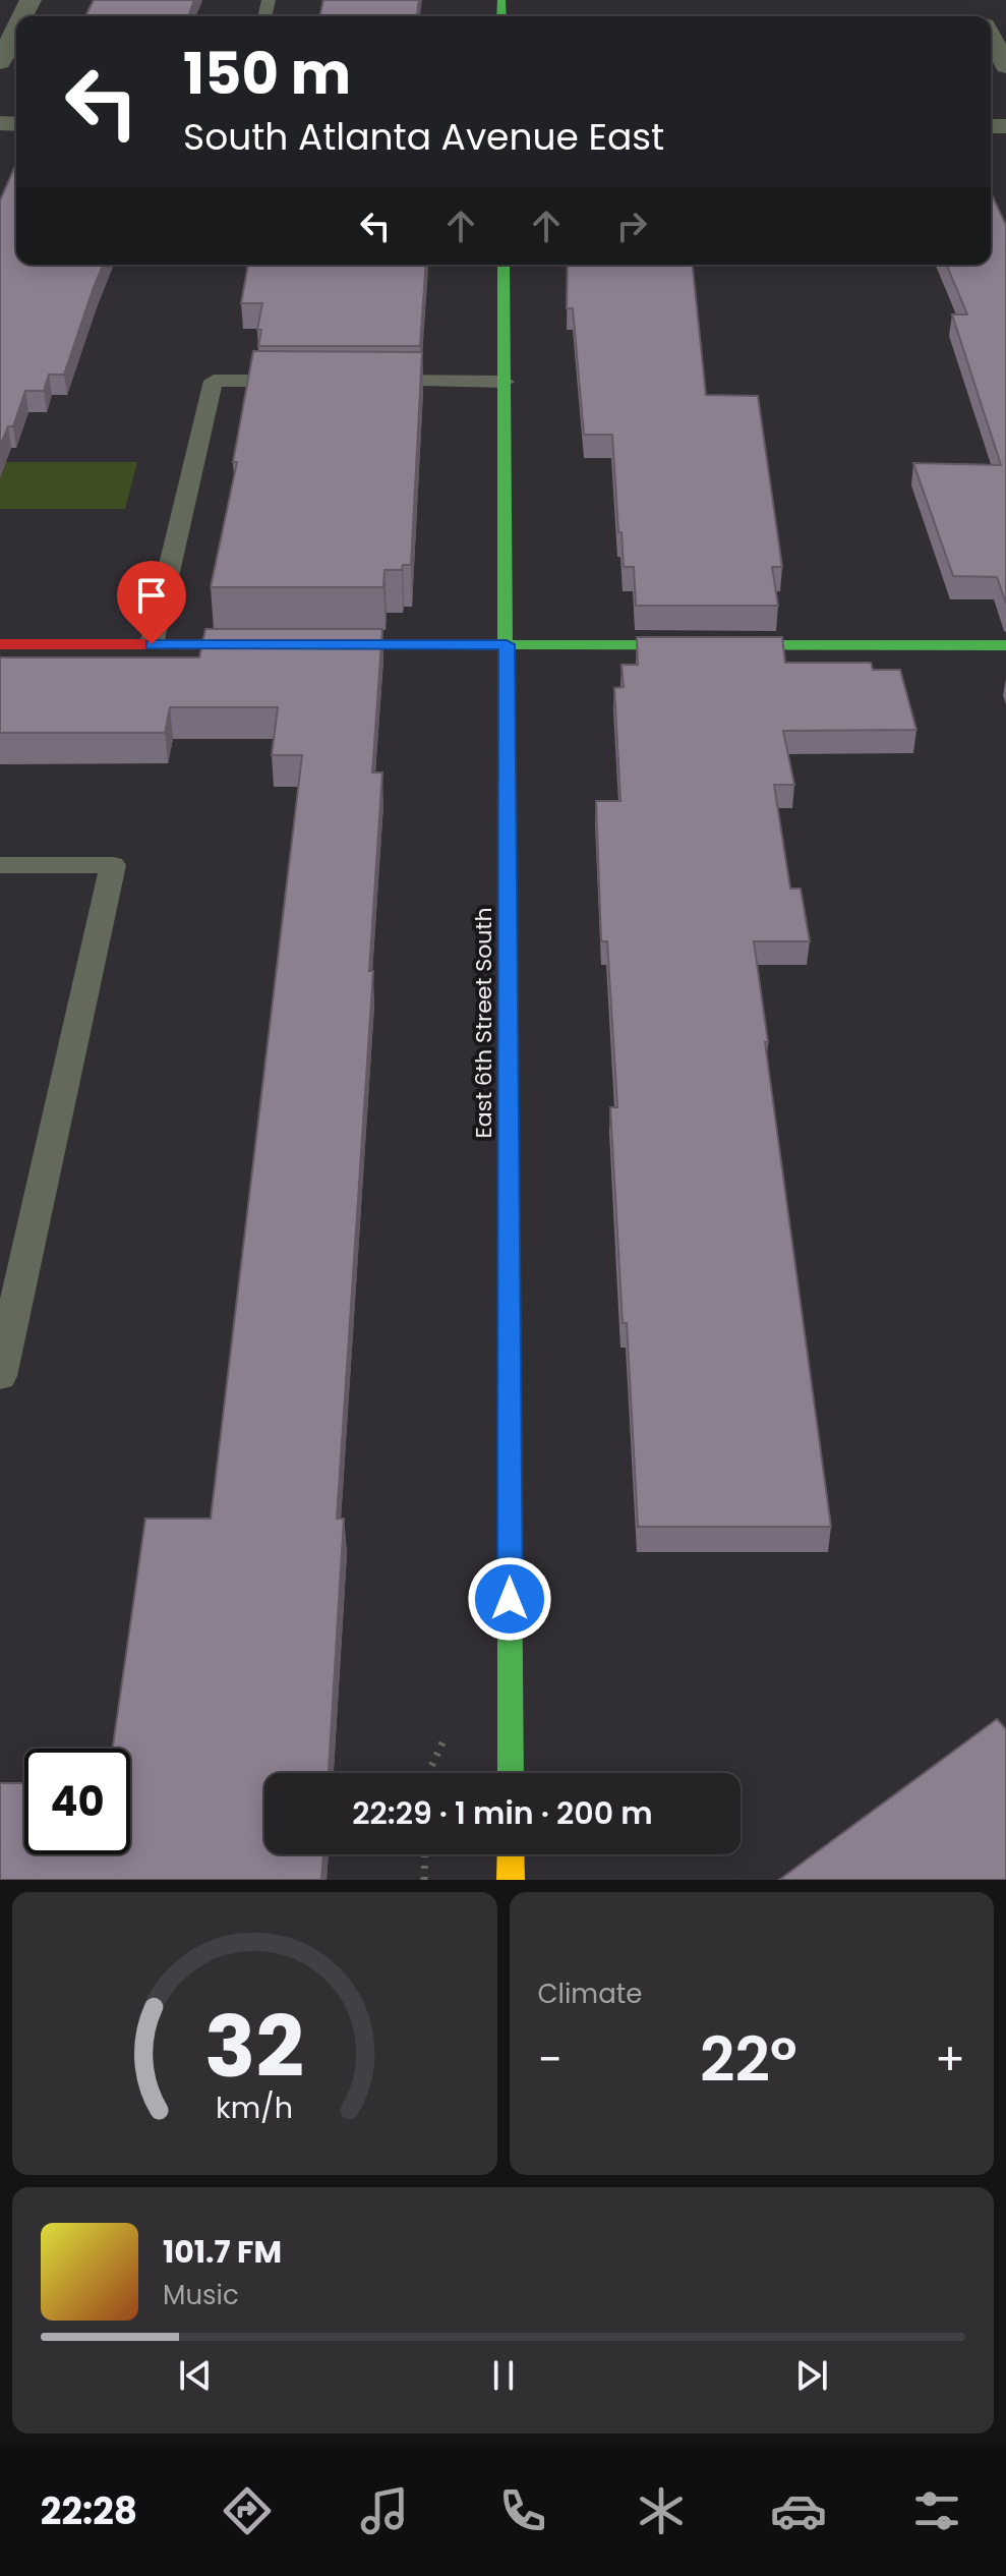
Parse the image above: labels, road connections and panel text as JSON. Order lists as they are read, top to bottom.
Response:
{
  "streets": {
    "street": ["East 6th Street South"]
  },
  "page": {
    "turn": ["150 m", "South Atlanta Avenue East"],
    "limit": "40",
    "trip": "22:29 · 1 min · 200 m",
    "tile": "Climate",
    "heat": ["−", "22°", "+"],
    "song": ["101.7 FM", "Music"],
    "tabs": "22:28",
    "gauge": ["32", "km/h"]
  }
}
